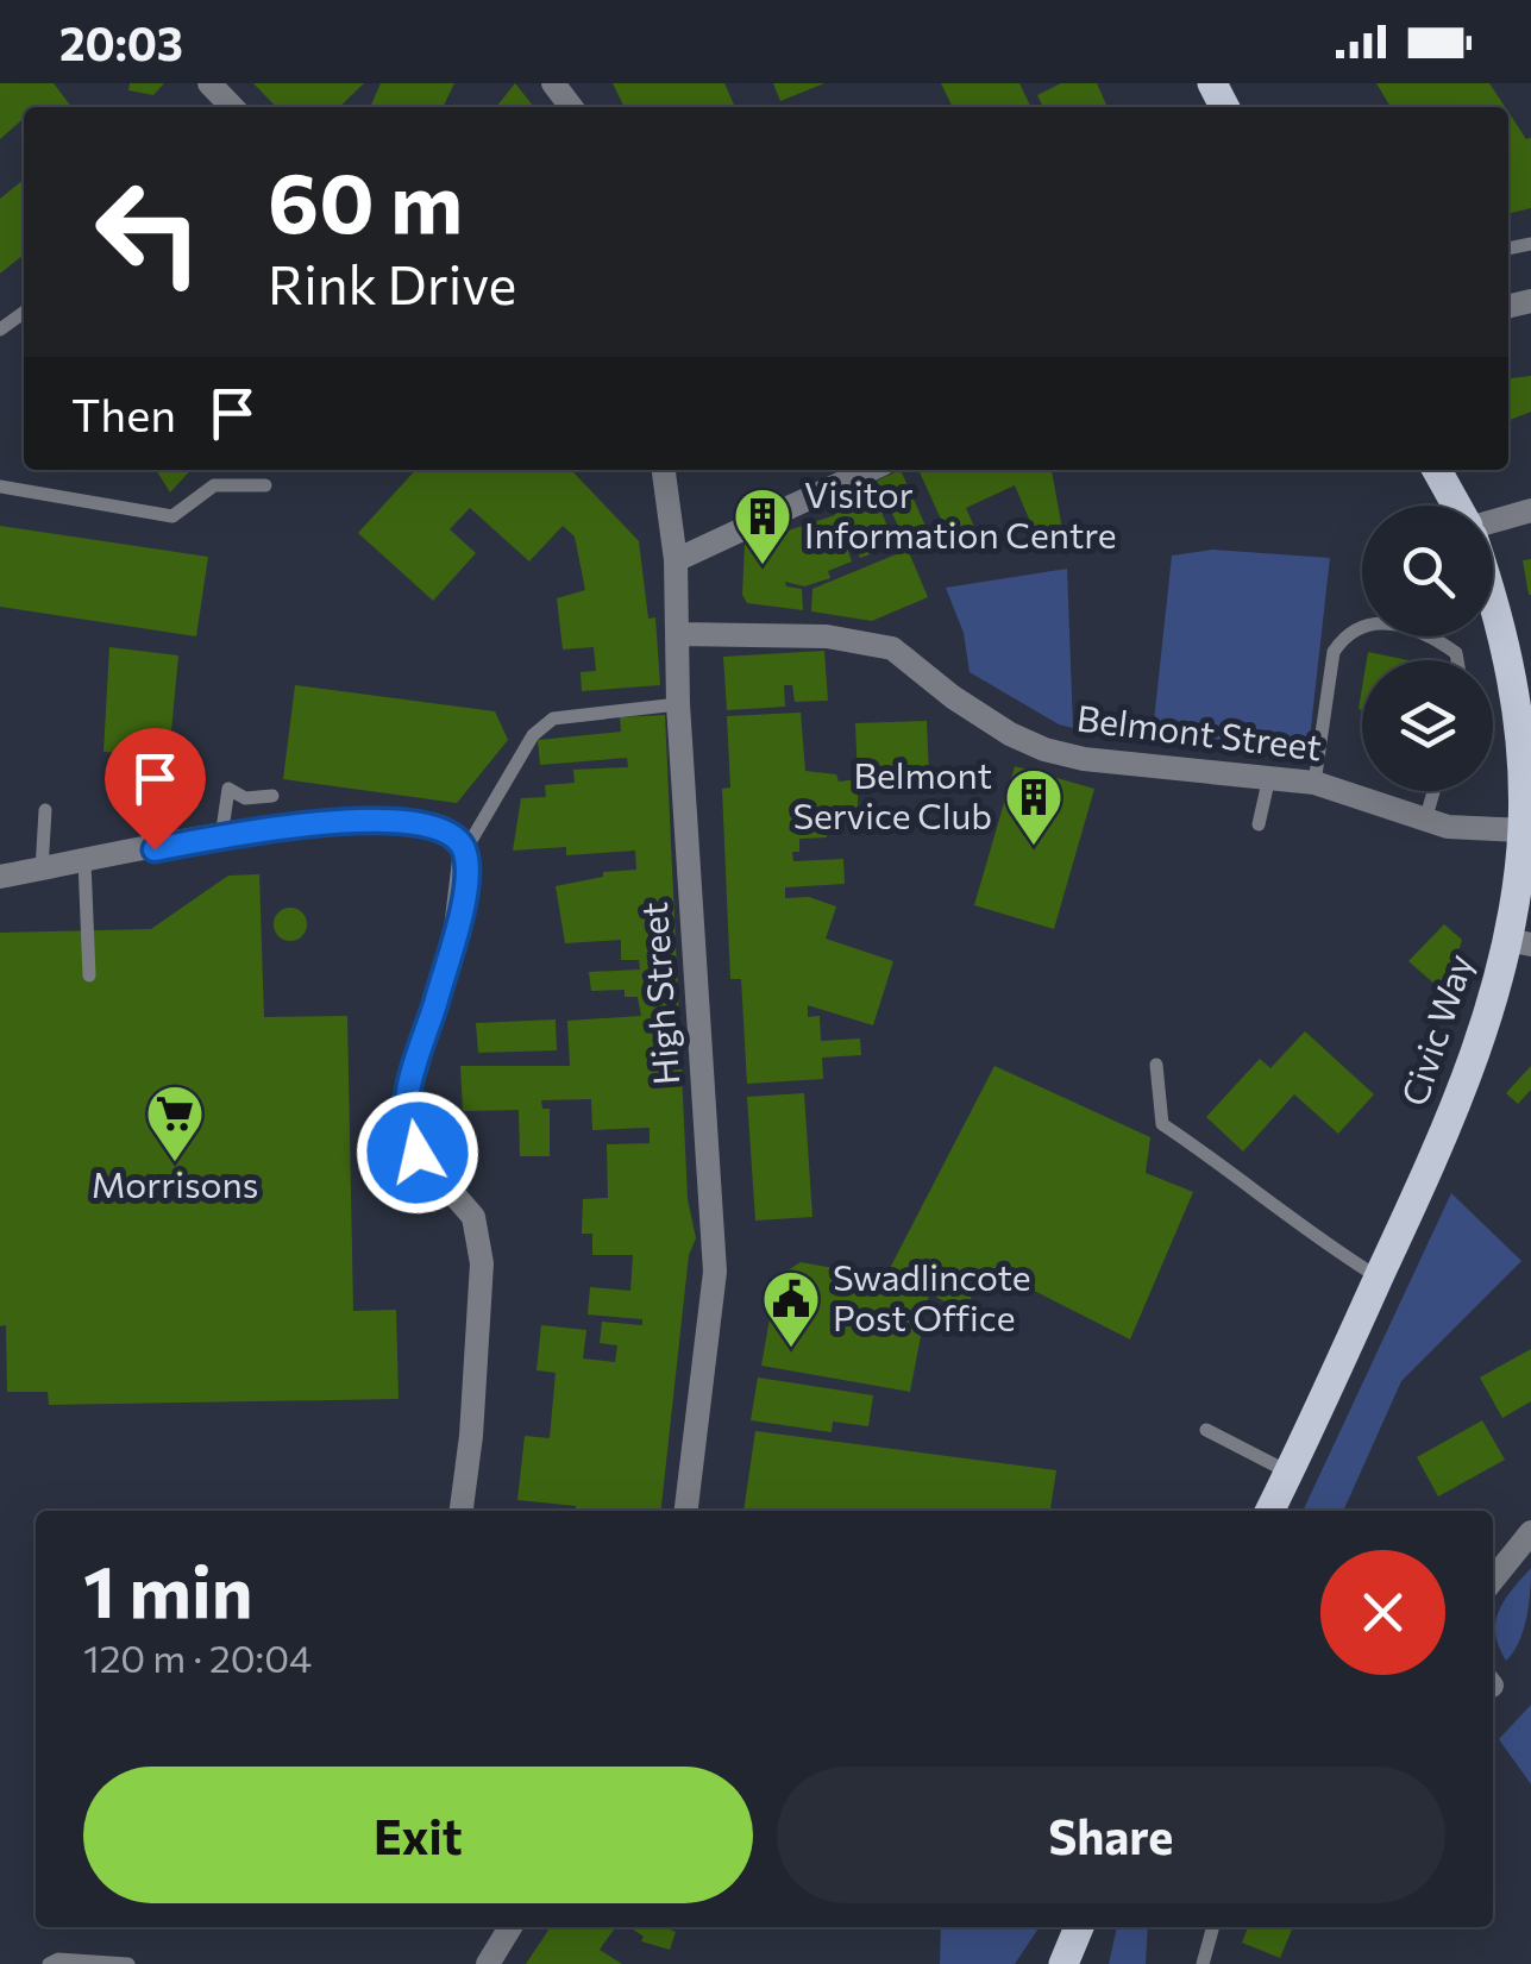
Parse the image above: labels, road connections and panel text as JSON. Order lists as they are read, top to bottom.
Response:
{
  "streets": {
    "main road": ["Civic Way"],
    "street": ["Belmont Street", "High Street"]
  },
  "crossings": [
    ["Belmont Street", "High Street"],
    ["Belmont Street", "Civic Way"]
  ],
  "places": {
    "building": ["Visitor Information Centre", "Belmont Service Club"],
    "supermarket": ["Morrisons"],
    "public building": ["Swadlincote Post Office"]
  },
  "page": {
    "status": "20:03",
    "turn": ["60 m", "Rink Drive"],
    "then": "Then",
    "heading": ["1 min", "120 m · 20:04"],
    "buttons": ["Exit", "Share"]
  }
}
